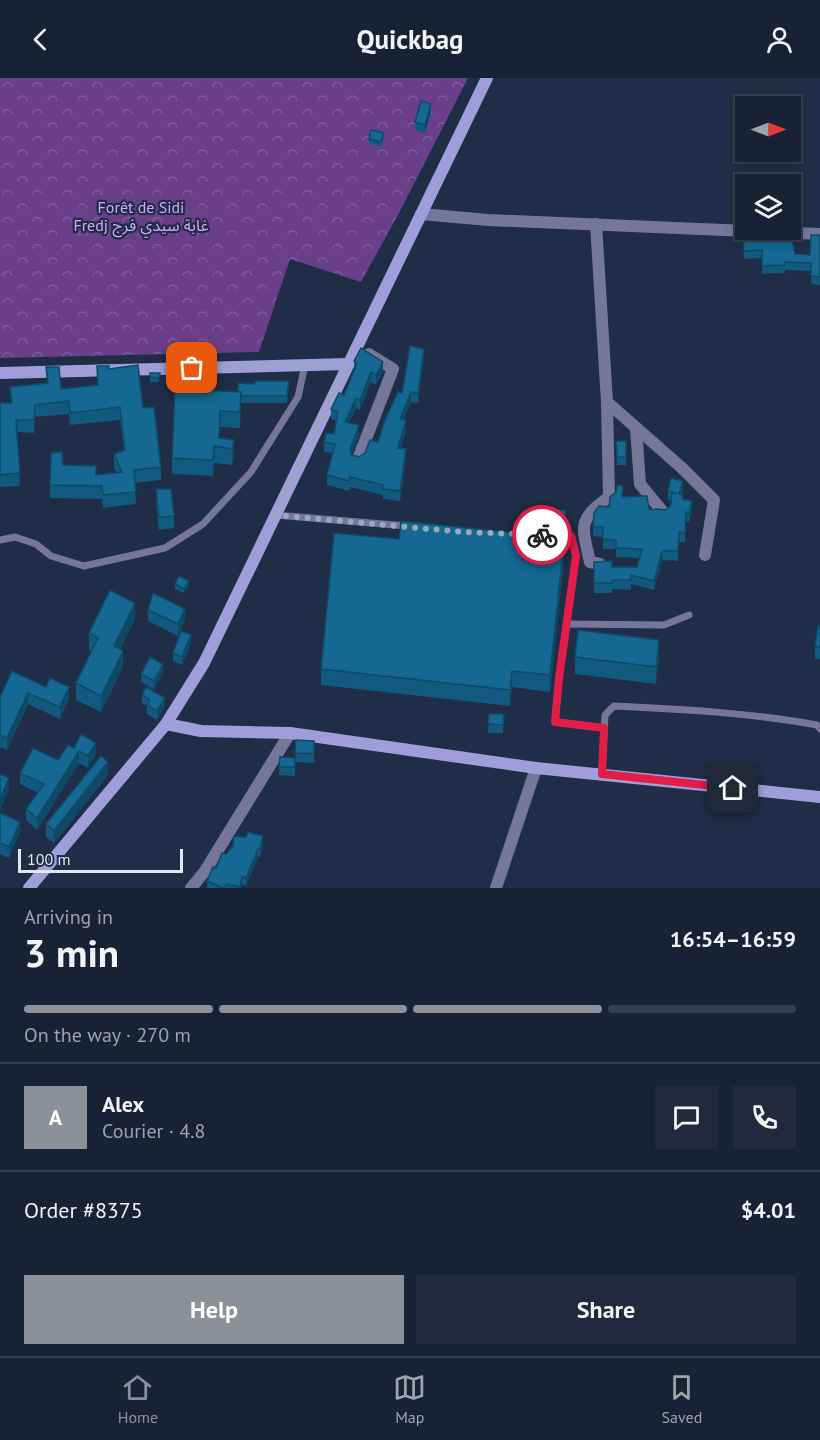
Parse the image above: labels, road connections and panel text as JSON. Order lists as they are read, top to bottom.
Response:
{
  "parks": ["Forêt de Sidi Fredj غابة سيدي فرج"],
  "scale_bar": "100 m",
  "north": "right",
  "page": {
    "header": "Quickbag",
    "scale": "100 m",
    "heading": ["3 min", "Arriving in", "16:54–16:59"],
    "panel": [
      "Alex",
      "Courier · 4.8",
      "Order #8375",
      "$4.01"
    ],
    "bar": "On the way · 270 m",
    "round": "A",
    "buttons": ["Help", "Share"],
    "tabs": ["Home", "Map", "Saved"]
  }
}
